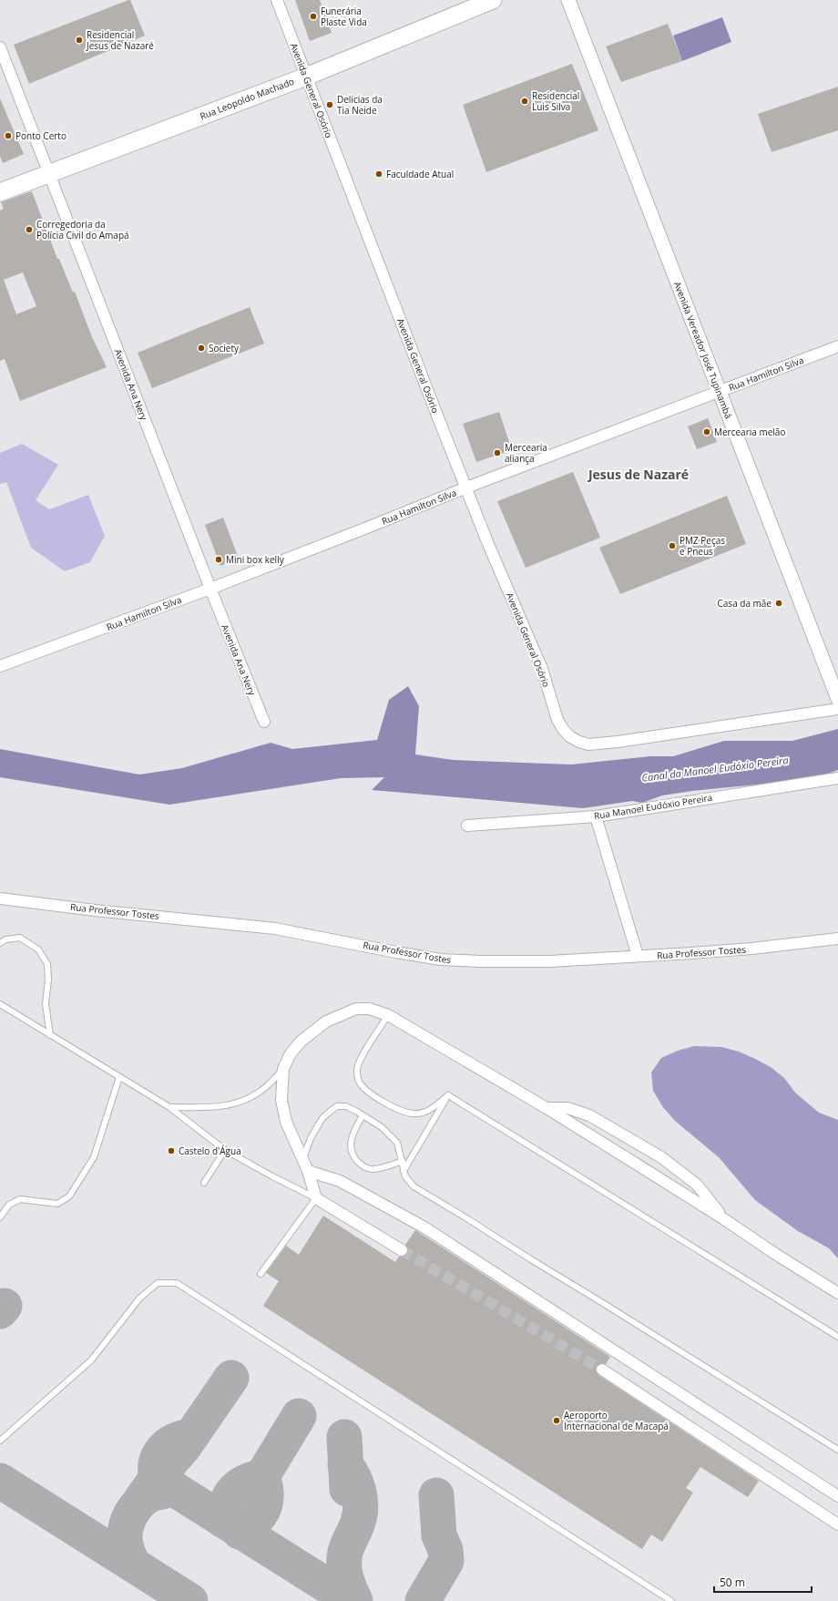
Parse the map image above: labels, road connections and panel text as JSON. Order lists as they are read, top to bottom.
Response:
{
  "streets": {
    "main road": ["Rua Leopoldo Machado"],
    "street": [
      "Avenida General Osório",
      "Avenida Vereador José Tupinambá",
      "Rua Hamilton Silva",
      "Avenida Ana Nery",
      "Rua Manoel Eudóxio Pereira",
      "Rua Professor Tostes"
    ]
  },
  "crossings": [
    ["Avenida General Osório", "Rua Leopoldo Machado"],
    ["Avenida General Osório", "Rua Hamilton Silva"],
    ["Rua Leopoldo Machado", "Avenida Ana Nery"],
    ["Avenida Vereador José Tupinambá", "Rua Hamilton Silva"],
    ["Rua Hamilton Silva", "Avenida Ana Nery"]
  ],
  "districts": ["Jesus de Nazaré"],
  "water": ["Canal da Manoel Eudóxio Pereira"],
  "places": [
    "Funerária Plaste Vida",
    "Residencial Jesus de Nazaré",
    "Residencial Luis Silva",
    "Delicias da Tia Neide",
    "Ponto Certo",
    "Faculdade Atual",
    "Corregedoria da Polícia Civil do Amapá",
    "Society",
    "Mercearia melão",
    "Mercearia aliança",
    "PMZ Peças e Pneus",
    "Mini box kelly",
    "Casa da mãe",
    "Castelo d'Água",
    "Aeroporto Internacional de Macapá"
  ],
  "scale_bar": "50 m"
}
